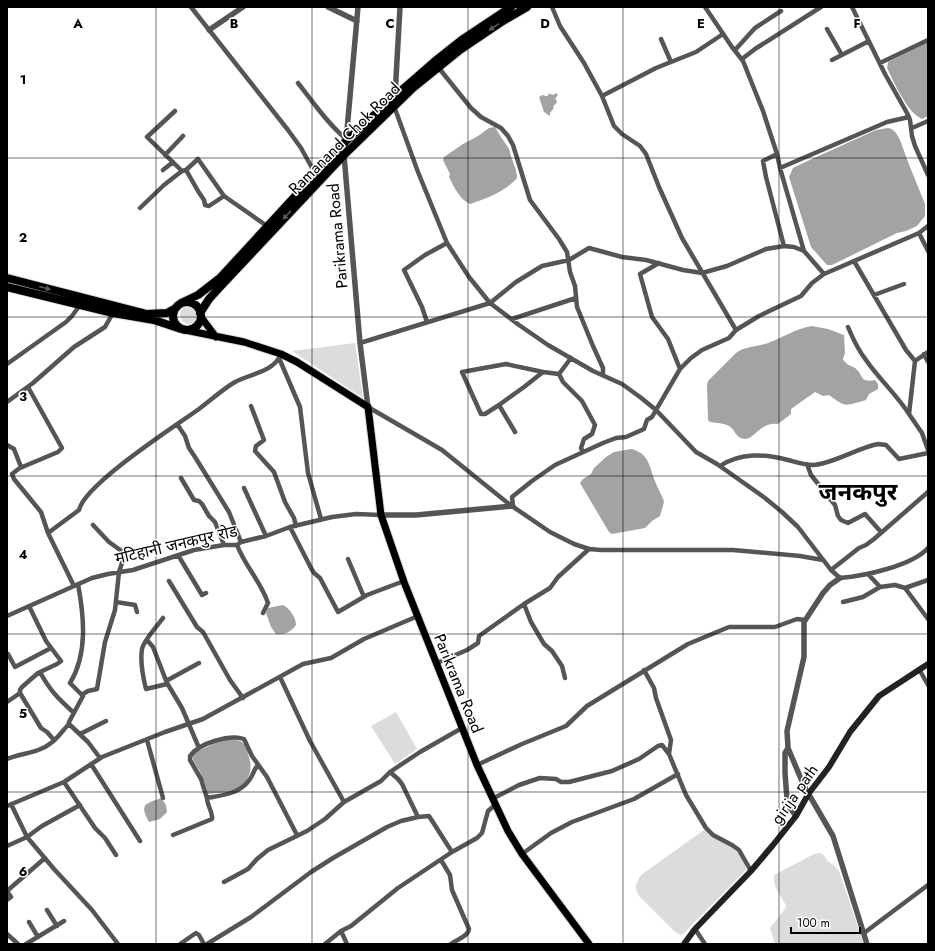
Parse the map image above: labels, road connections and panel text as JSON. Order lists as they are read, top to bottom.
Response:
{
  "streets": {
    "highway": ["Ramanand Chok Road"],
    "main road": ["Parikrama Road", "girija path"],
    "street": ["मटिहानी जनकपुर रोड"]
  },
  "crossings": [
    ["Ramanand Chok Road", "Parikrama Road"],
    ["Parikrama Road", "मटिहानी जनकपुर रोड"]
  ],
  "districts": ["जनकपुर"],
  "scale_bar": "100 m",
  "grid": {
    "columns": [
      "A",
      "B",
      "C",
      "D",
      "E",
      "F"
    ],
    "rows": [
      "1",
      "2",
      "3",
      "4",
      "5",
      "6"
    ]
  }
}
